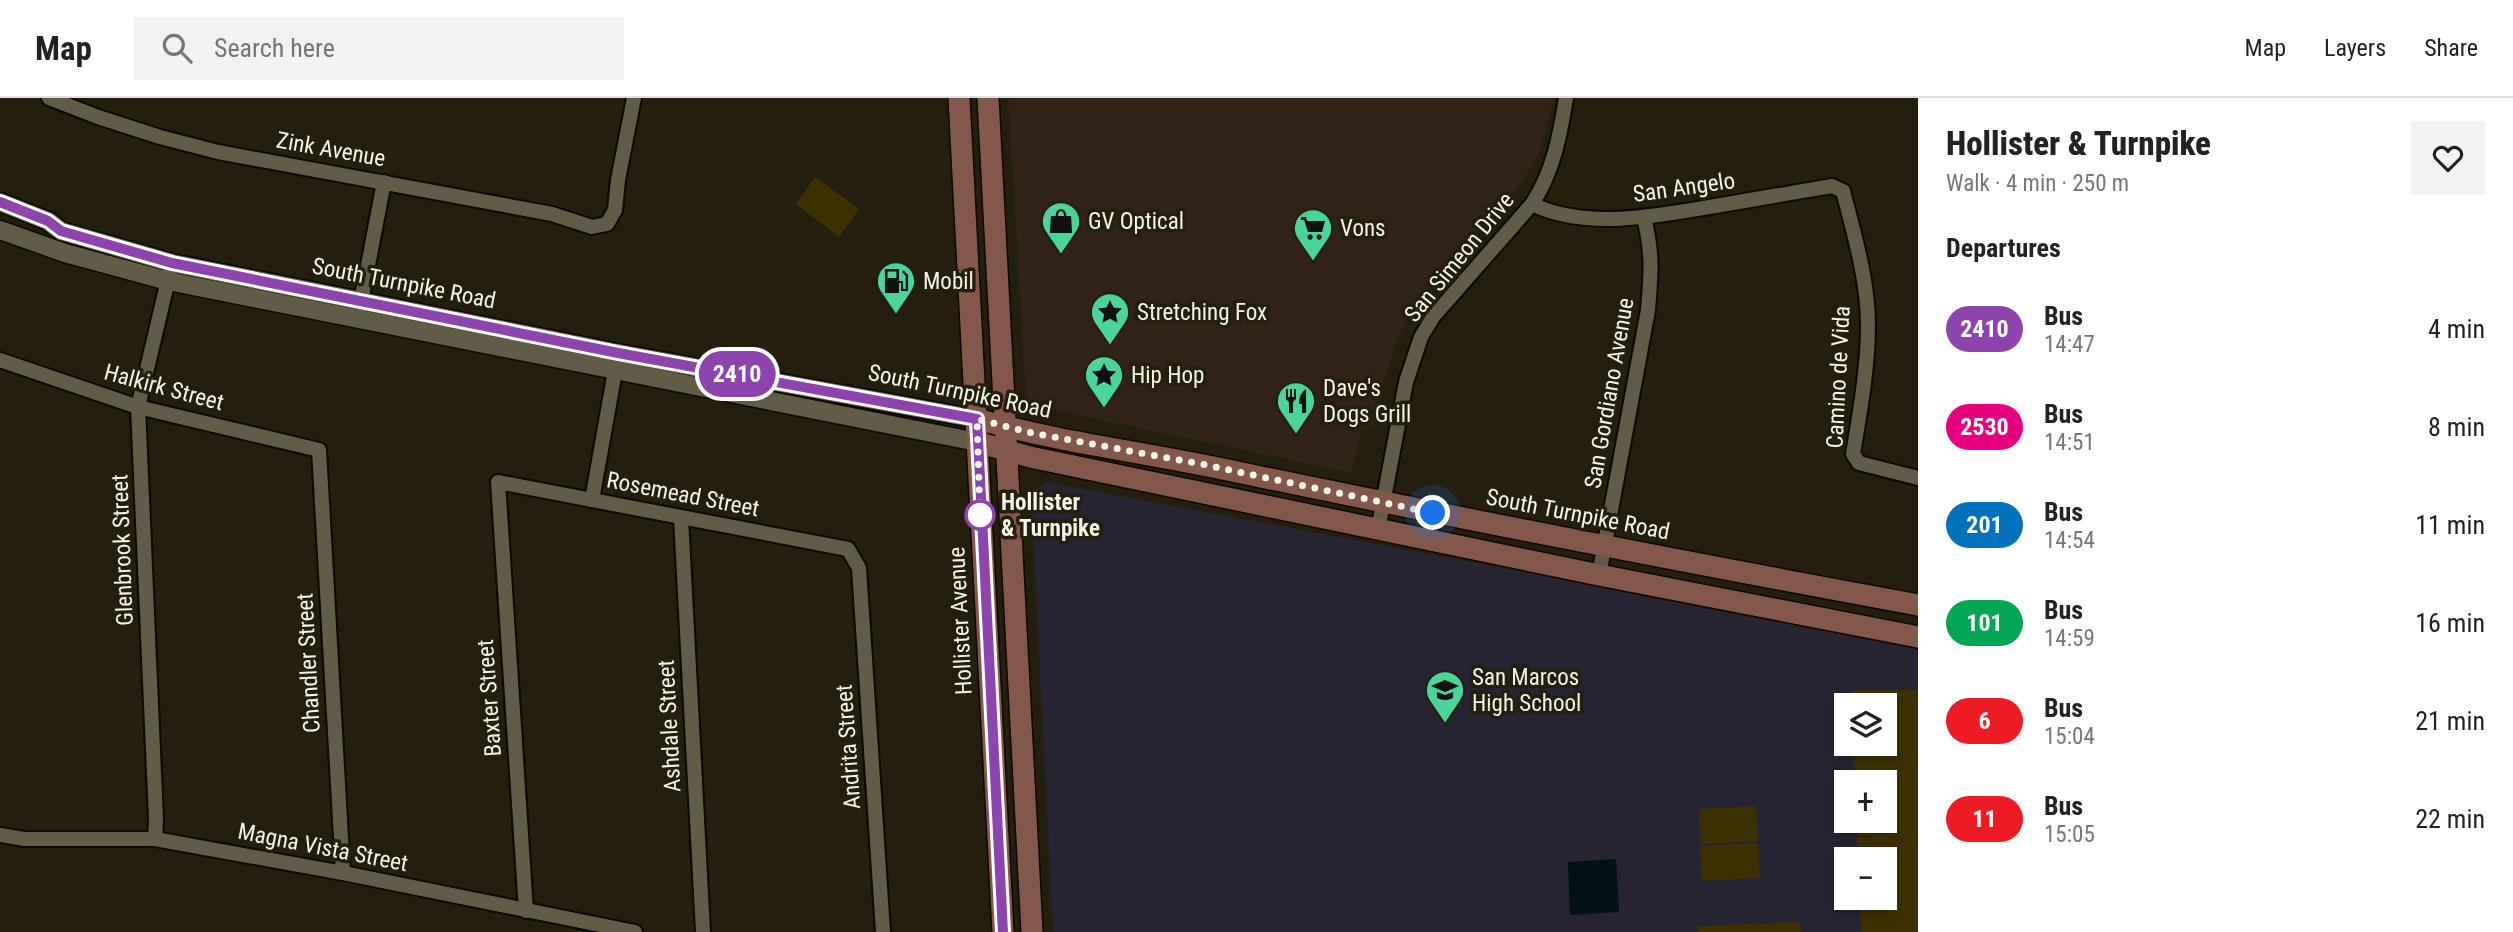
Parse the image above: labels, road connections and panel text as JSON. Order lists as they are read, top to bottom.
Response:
{
  "streets": {
    "main road": ["South Turnpike Road", "Hollister Avenue"],
    "street": [
      "Zink Avenue",
      "San Angelo",
      "San Simeon Drive",
      "Camino de Vida",
      "Halkirk Street",
      "San Gordiano Avenue",
      "Rosemead Street",
      "Glenbrook Street",
      "Chandler Street",
      "Baxter Street",
      "Ashdale Street",
      "Andrita Street",
      "Magna Vista Street"
    ]
  },
  "crossings": [
    ["San Angelo", "San Simeon Drive"],
    ["San Angelo", "Camino de Vida"],
    ["San Angelo", "San Gordiano Avenue"],
    ["San Simeon Drive", "South Turnpike Road"],
    ["South Turnpike Road", "San Gordiano Avenue"],
    ["South Turnpike Road", "Glenbrook Street"],
    ["South Turnpike Road", "Hollister Avenue"],
    ["Halkirk Street", "Glenbrook Street"],
    ["Halkirk Street", "Chandler Street"],
    ["Rosemead Street", "Baxter Street"],
    ["Rosemead Street", "Ashdale Street"],
    ["Rosemead Street", "Andrita Street"],
    ["Glenbrook Street", "Magna Vista Street"],
    ["Chandler Street", "Magna Vista Street"],
    ["Baxter Street", "Magna Vista Street"]
  ],
  "places": {
    "shop": ["GV Optical"],
    "supermarket": ["Vons"],
    "fuel station": ["Mobil"],
    "place": ["Stretching Fox", "Hip Hop"],
    "restaurant": ["Dave's Dogs Grill"],
    "other": ["Hollister & Turnpike"],
    "school or university": ["San Marcos High School"]
  },
  "lines": ["bus line 2410"],
  "page": {
    "header": "Map",
    "search": "Search here",
    "nav": ["Map", "Layers", "Share"],
    "on_map": "2410",
    "heading": [
      ["Hollister & Turnpike", "Walk · 4 min · 250 m"],
      "Departures"
    ],
    "list": [
      {
        "mark": "2410",
        "name": "Bus",
        "note": "14:47",
        "value": "4 min"
      },
      {
        "mark": "2530",
        "name": "Bus",
        "note": "14:51",
        "value": "8 min"
      },
      {
        "mark": "201",
        "name": "Bus",
        "note": "14:54",
        "value": "11 min"
      },
      {
        "mark": "101",
        "name": "Bus",
        "note": "14:59",
        "value": "16 min"
      },
      {
        "mark": "6",
        "name": "Bus",
        "note": "15:04",
        "value": "21 min"
      },
      {
        "mark": "11",
        "name": "Bus",
        "note": "15:05",
        "value": "22 min"
      }
    ],
    "map_buttons": ["+", "−"]
  }
}
